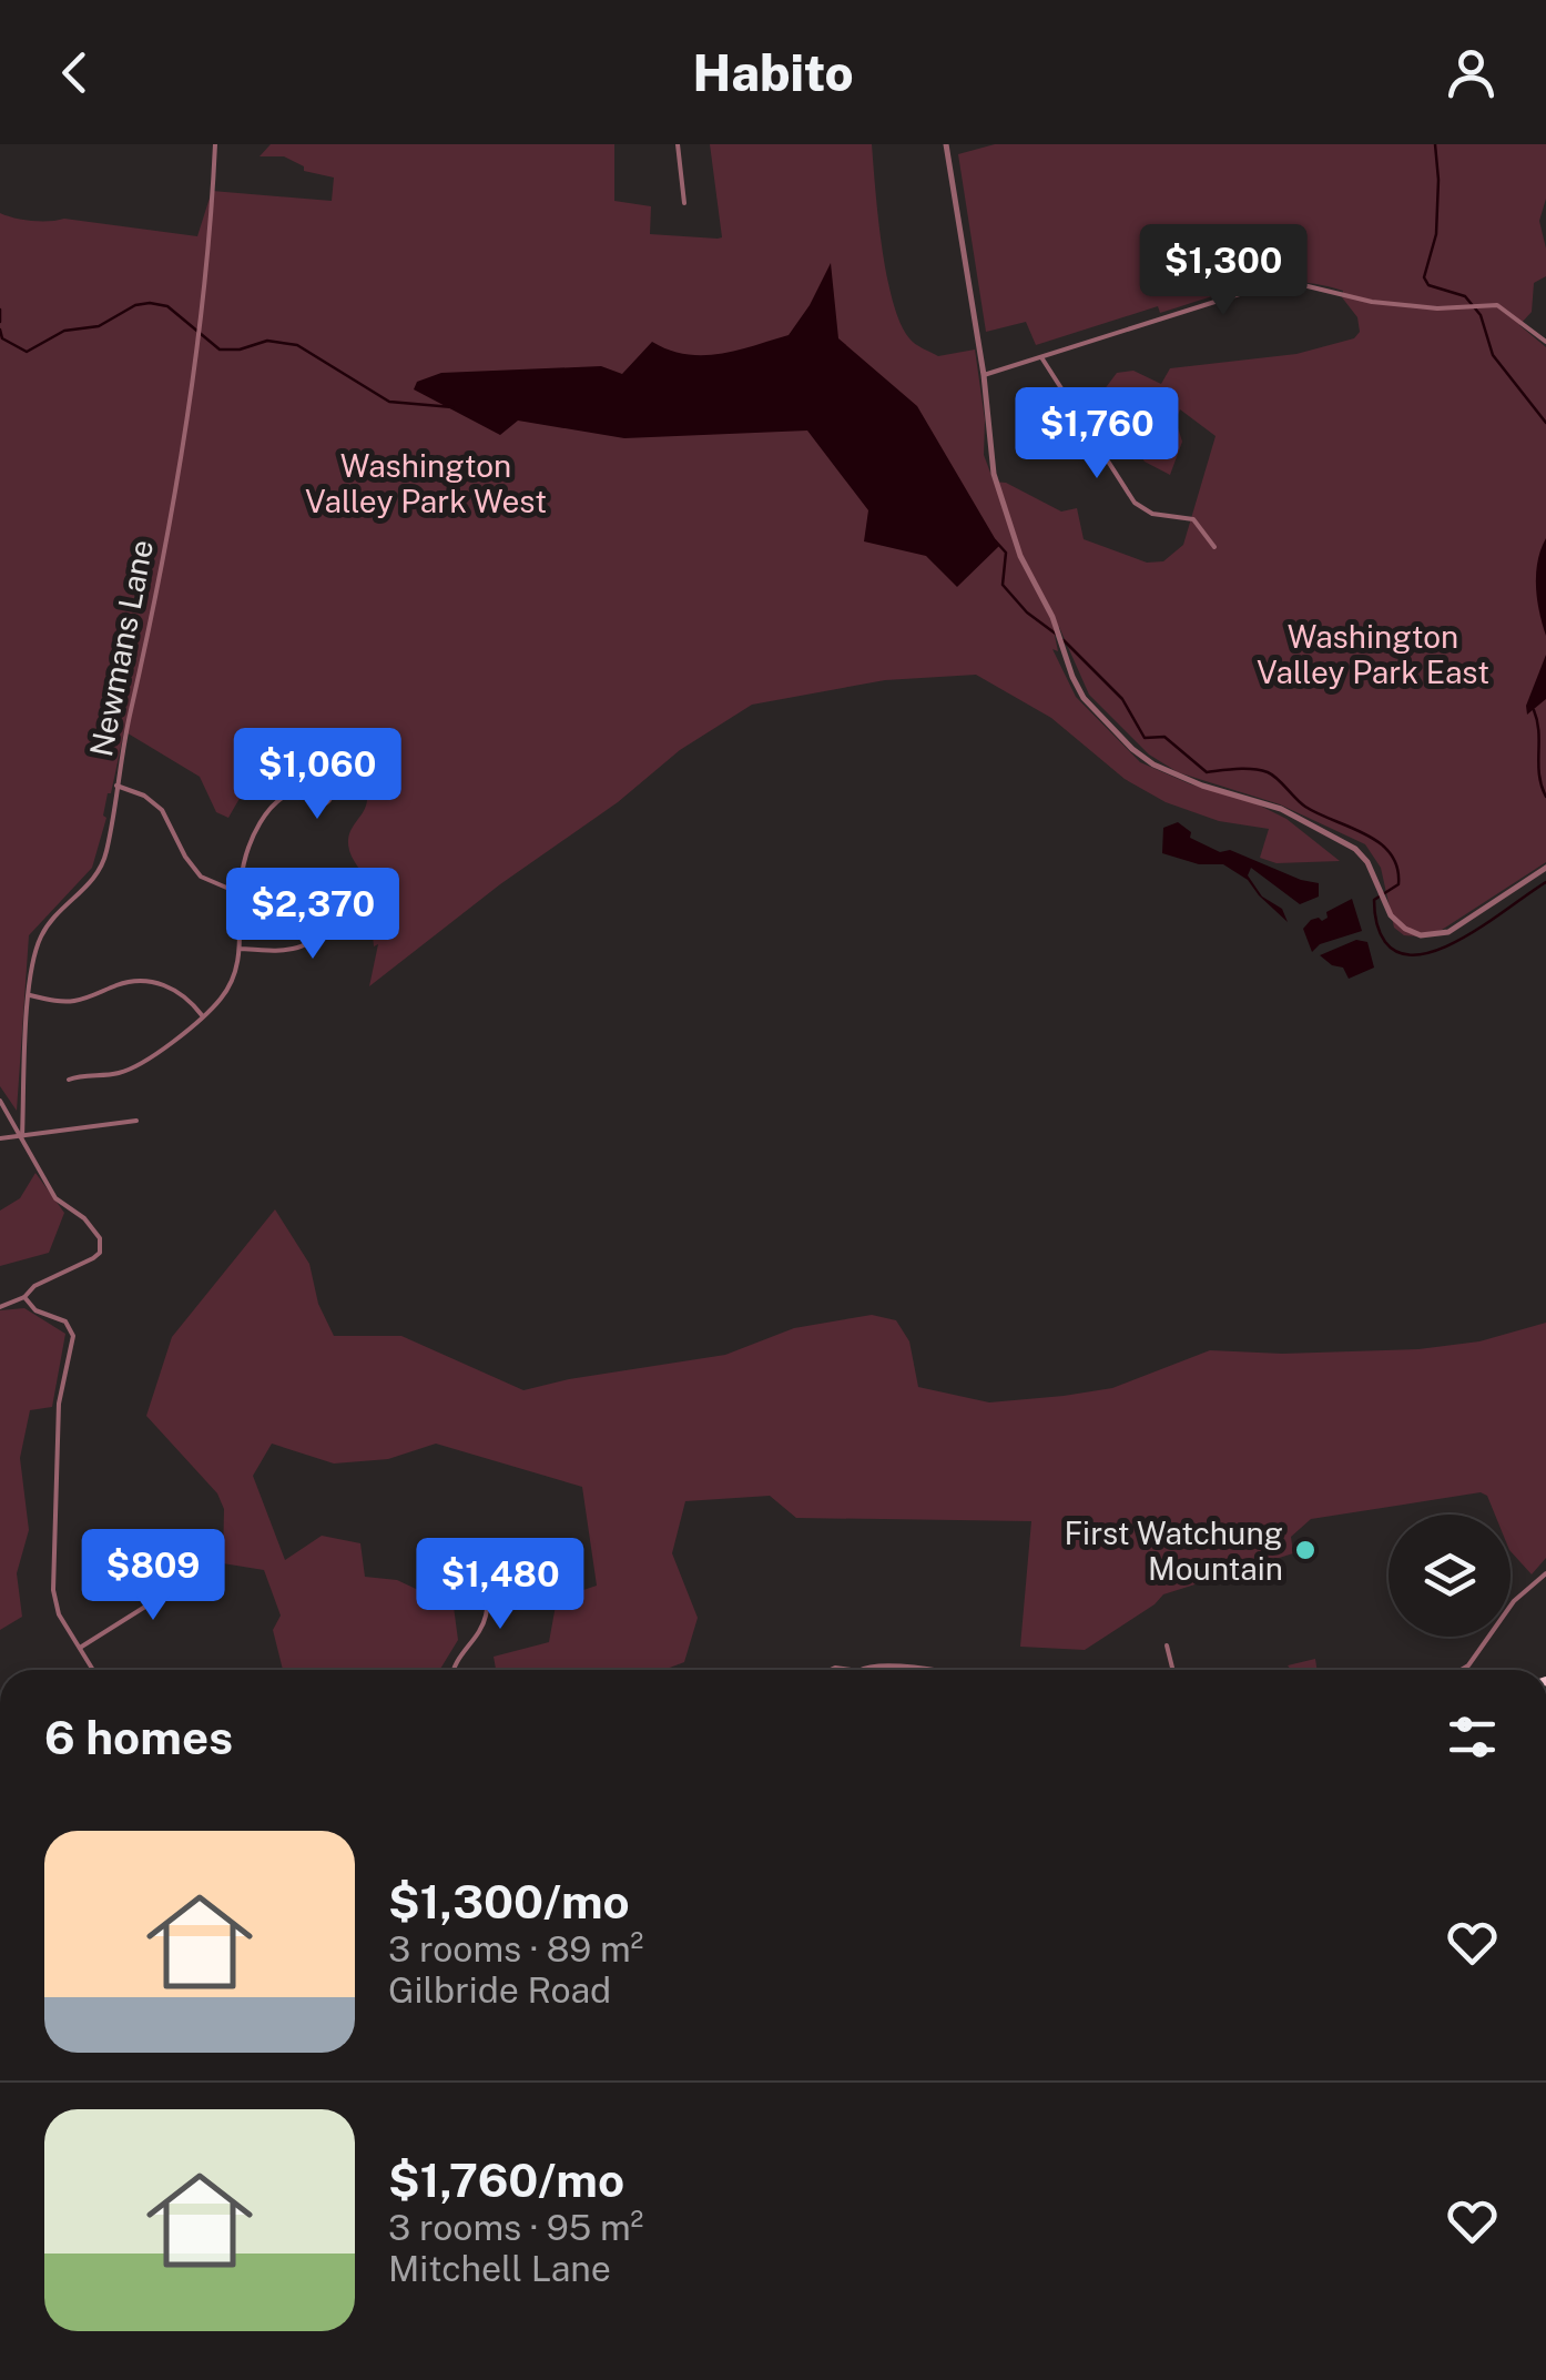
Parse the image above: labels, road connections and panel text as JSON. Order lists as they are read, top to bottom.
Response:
{
  "streets": {
    "street": ["Newmans Lane"]
  },
  "parks": ["Washington Valley Park West", "Washington Valley Park East"],
  "places": ["First Watchung Mountain"],
  "page": {
    "header": "Habito",
    "price": [
      "$1,300",
      "$1,760",
      "$1,060",
      "$2,370",
      "$809",
      "$1,480"
    ],
    "heading": "6 homes",
    "list": [
      {
        "name": "$1,300/mo",
        "note": "3 rooms · 89 m² · Gilbride Road"
      },
      {
        "name": "$1,760/mo",
        "note": "3 rooms · 95 m² · Mitchell Lane"
      }
    ]
  }
}
